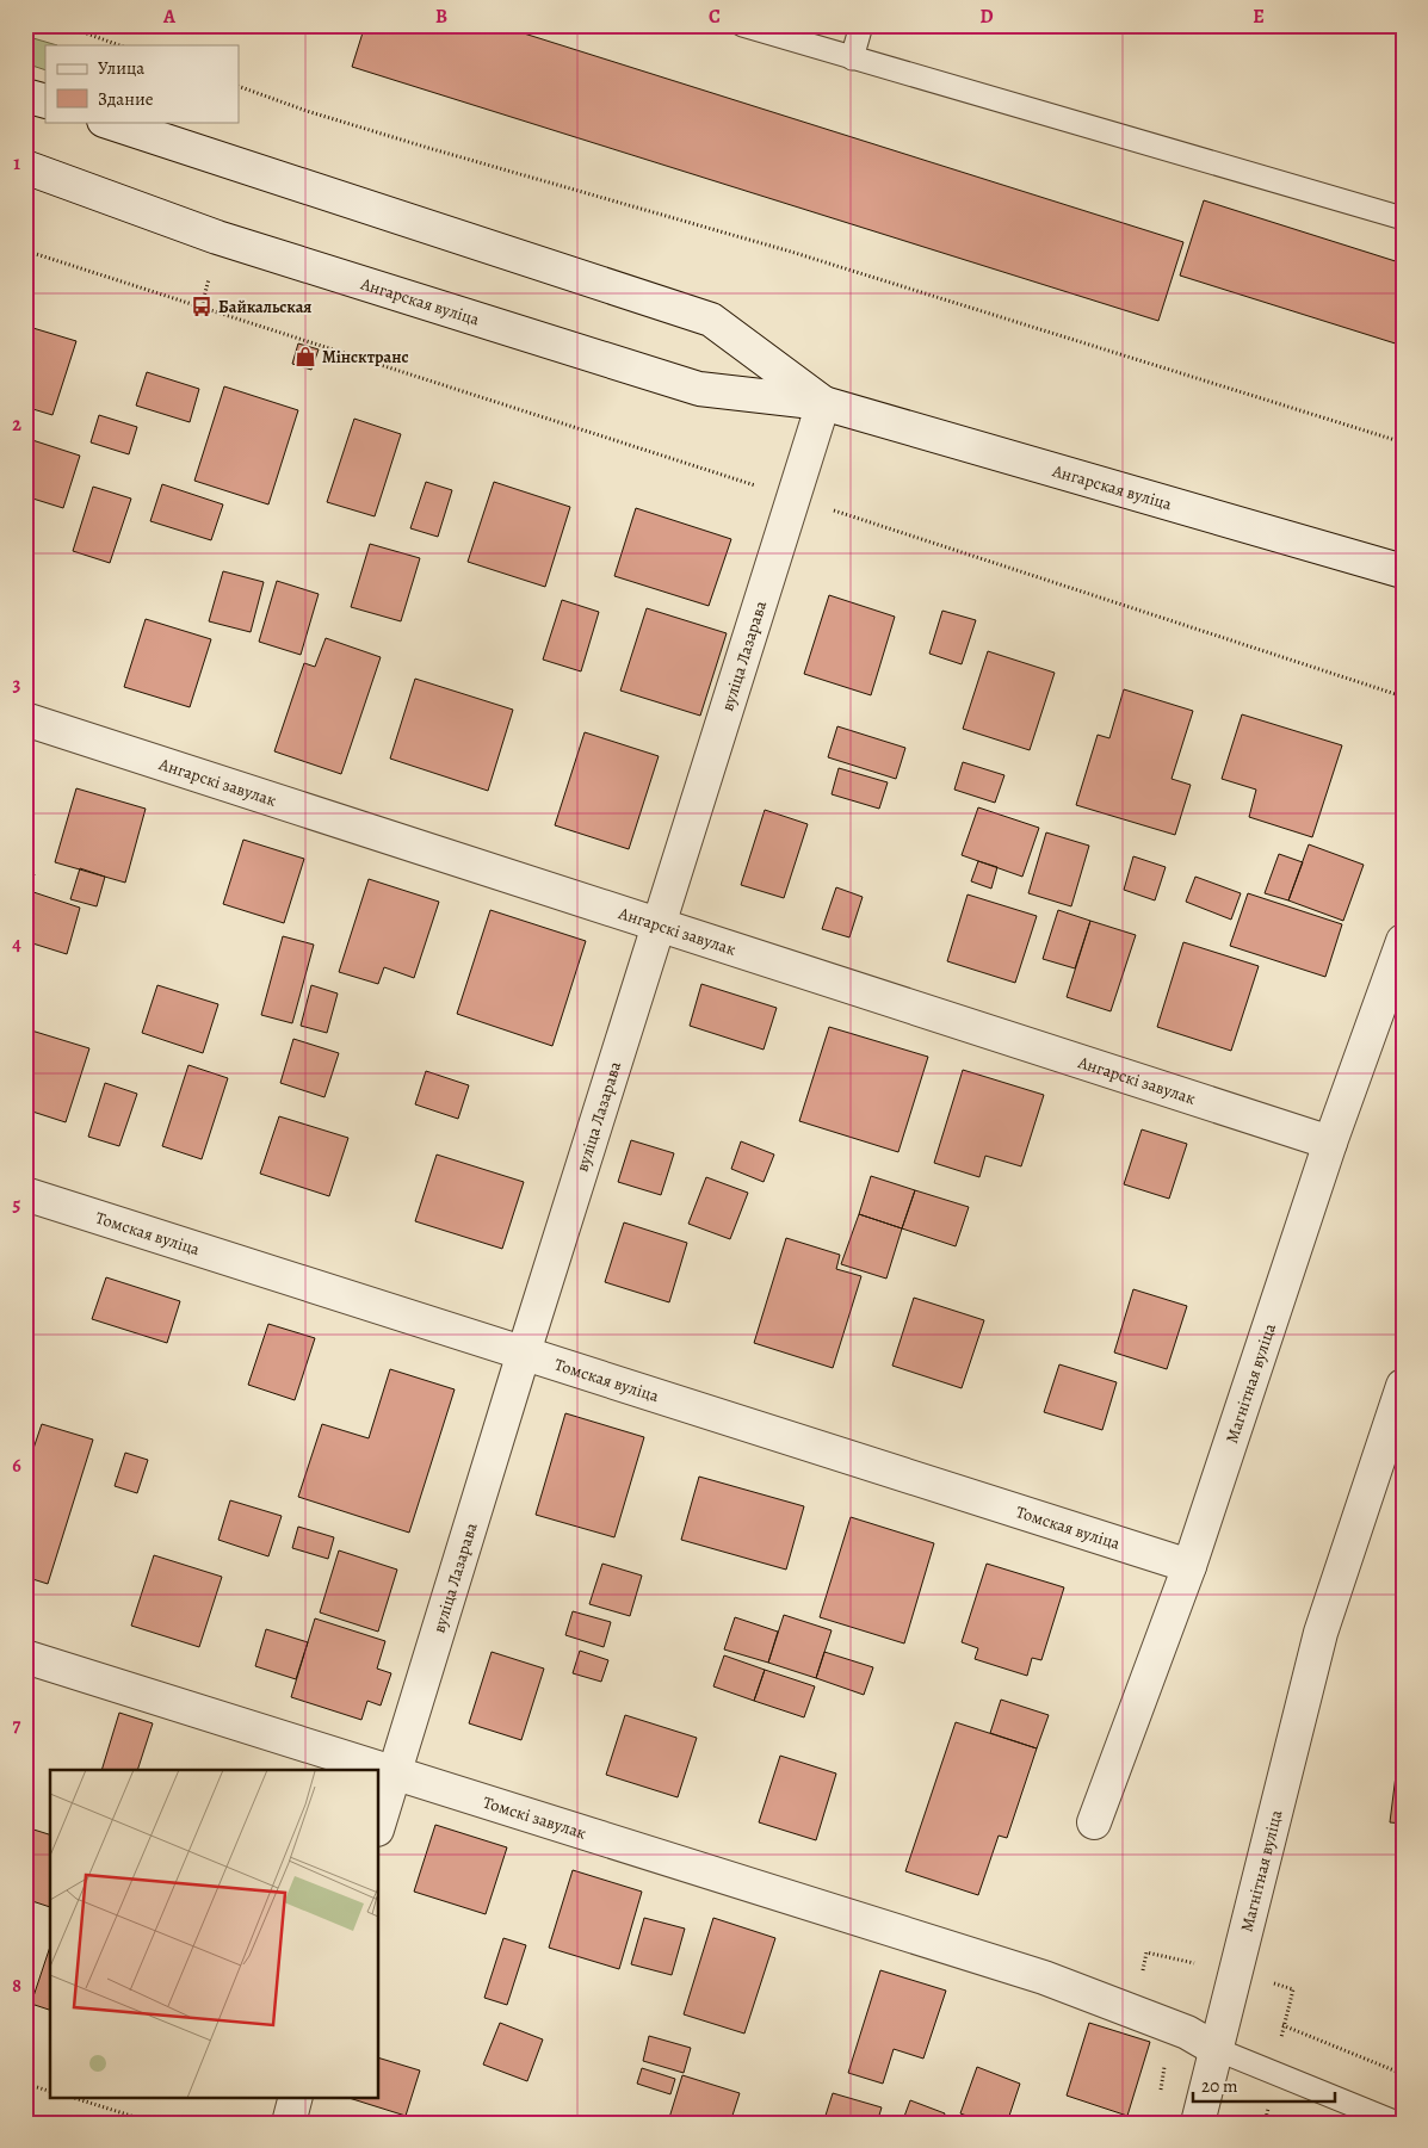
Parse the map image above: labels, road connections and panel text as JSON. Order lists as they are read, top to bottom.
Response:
{
  "streets": {
    "street": [
      "Ангарская вуліца",
      "вуліца Лазарава",
      "Ангарскі завулак",
      "Томская вуліца",
      "Магнітная вуліца",
      "Томскі завулак"
    ]
  },
  "crossings": [
    ["Ангарская вуліца", "вуліца Лазарава"],
    ["вуліца Лазарава", "Ангарскі завулак"],
    ["вуліца Лазарава", "Томская вуліца"],
    ["вуліца Лазарава", "Томскі завулак"],
    ["Ангарскі завулак", "Магнітная вуліца"],
    ["Томская вуліца", "Магнітная вуліца"],
    ["Магнітная вуліца", "Томскі завулак"]
  ],
  "places": {
    "bus stop": ["Байкальская"],
    "shop": ["Мінсктранс"]
  },
  "legend": ["Улица", "Здание"],
  "scale_bar": "20 m",
  "grid": {
    "columns": [
      "A",
      "B",
      "C",
      "D",
      "E"
    ],
    "rows": [
      "1",
      "2",
      "3",
      "4",
      "5",
      "6",
      "7",
      "8"
    ]
  }
}
